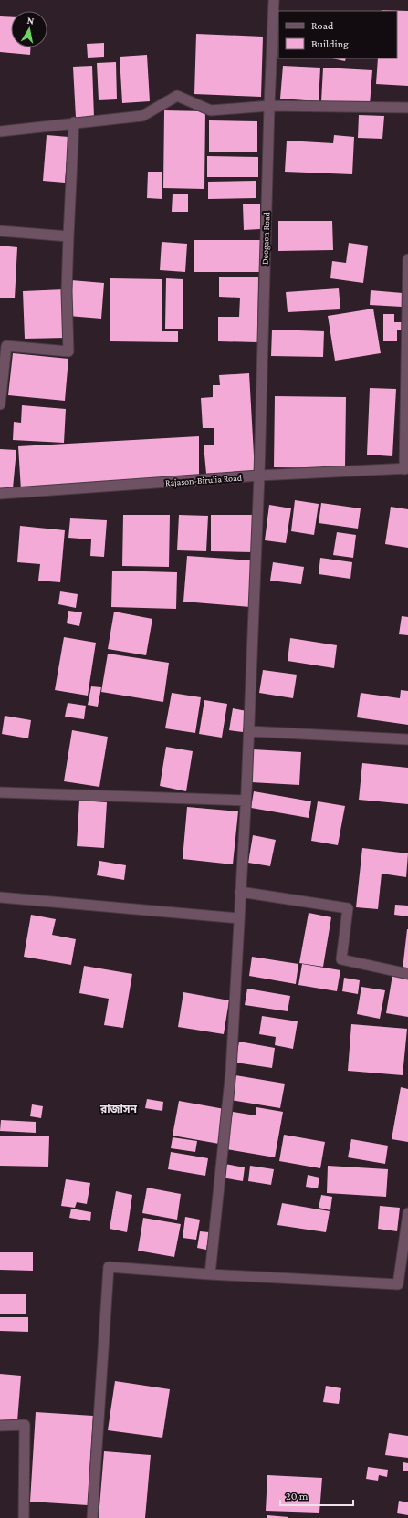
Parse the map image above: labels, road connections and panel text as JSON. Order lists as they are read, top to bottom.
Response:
{
  "streets": {
    "street": ["Deogaon Road", "Rajason-Birulia Road"]
  },
  "crossings": [
    ["Deogaon Road", "Rajason-Birulia Road"]
  ],
  "districts": ["রাজাসন"],
  "legend": ["Road", "Building"],
  "scale_bar": "20 m",
  "north": "top"
}
